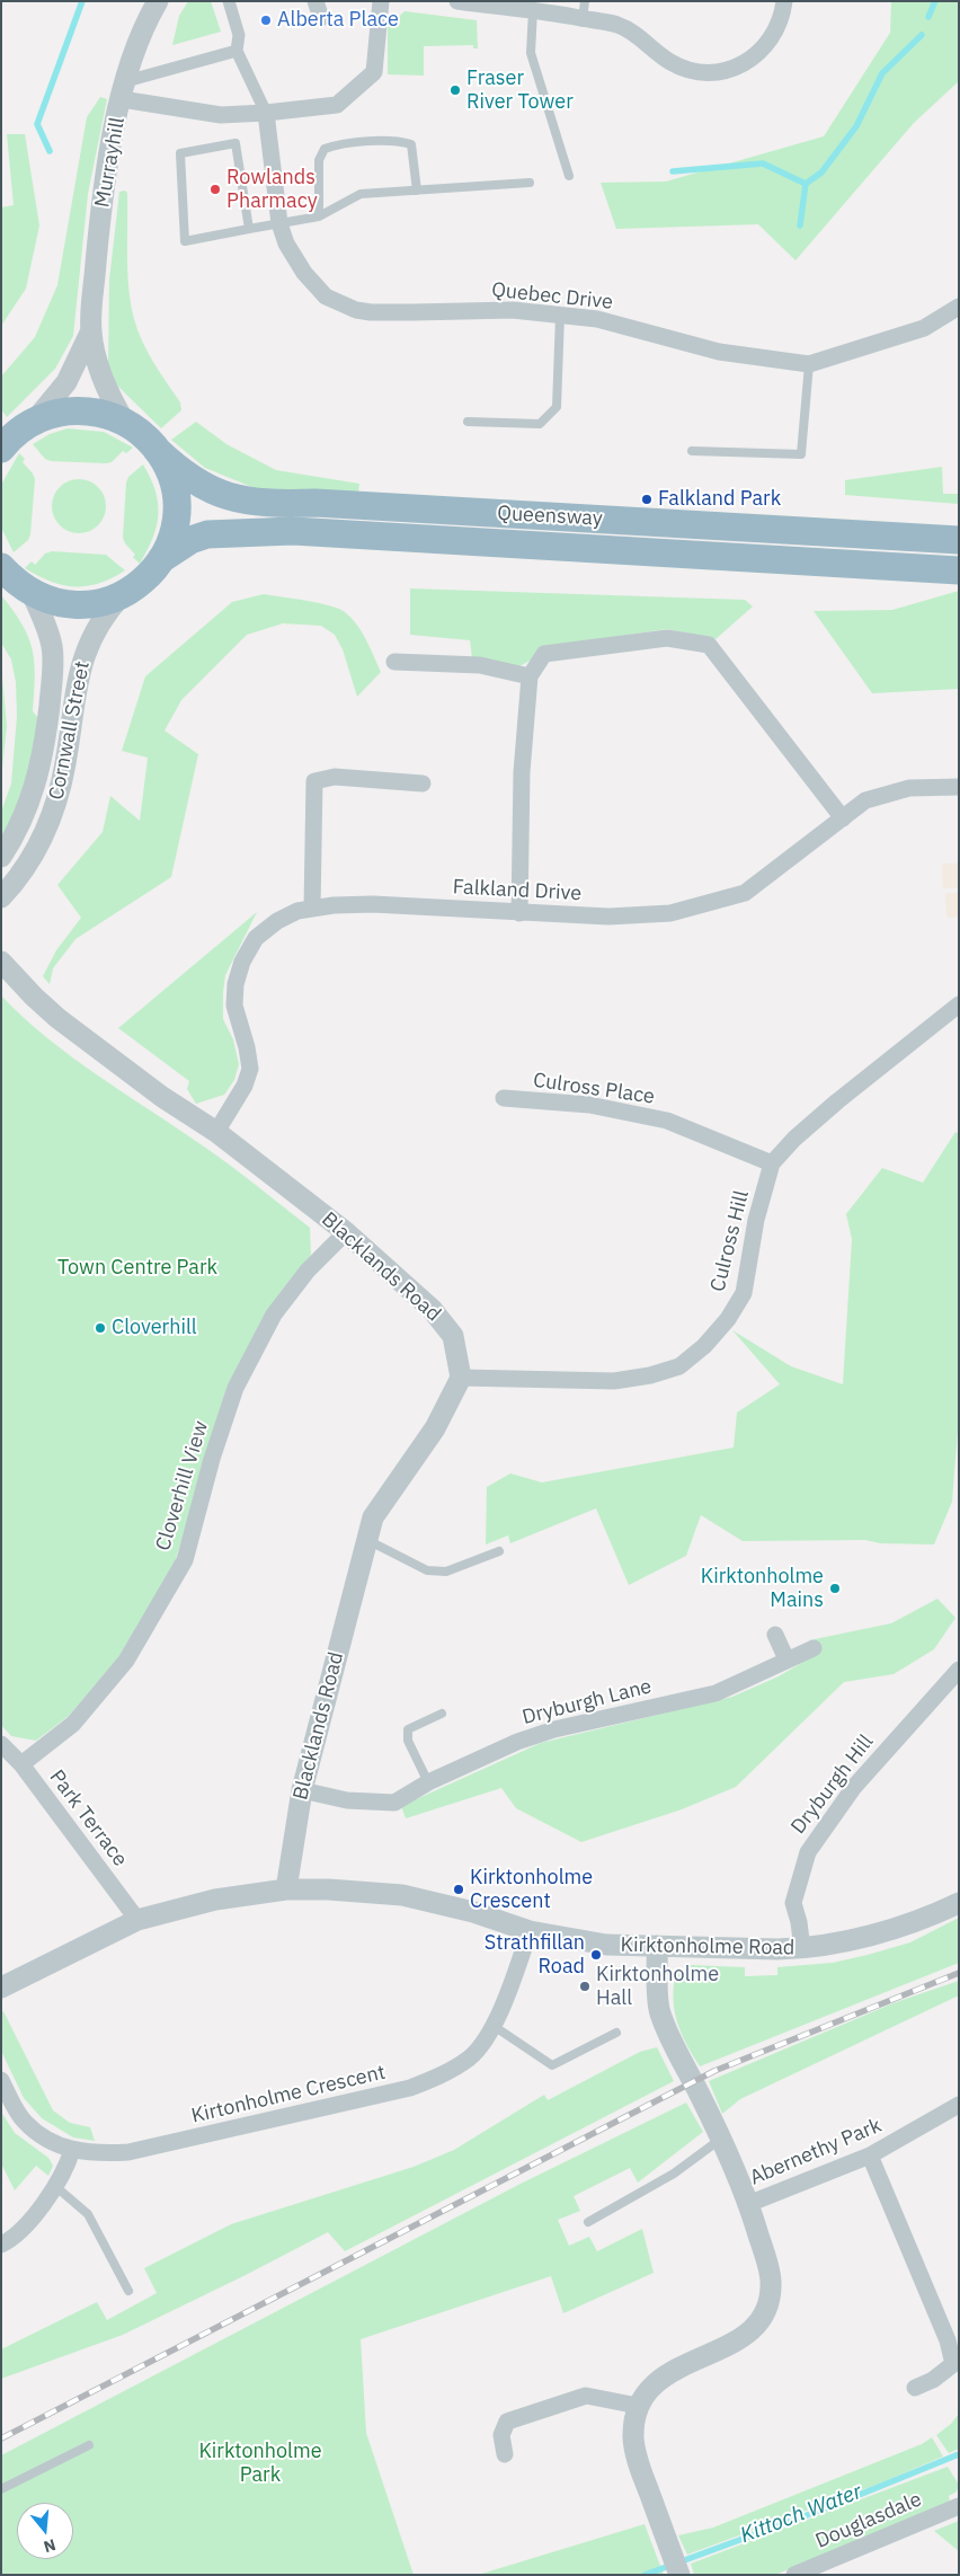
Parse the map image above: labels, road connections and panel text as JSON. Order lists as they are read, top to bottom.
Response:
{
  "streets": {
    "highway": ["Queensway"],
    "street": [
      "Murrayhill",
      "Quebec Drive",
      "Cornwall Street",
      "Falkland Drive",
      "Culross Place",
      "Culross Hill",
      "Blacklands Road",
      "Cloverhill View",
      "Dryburgh Lane",
      "Dryburgh Hill",
      "Park Terrace",
      "Kirktonholme Road",
      "Kirtonholme Crescent",
      "Abernethy Park",
      "Douglasdale"
    ]
  },
  "crossings": [
    ["Murrayhill", "Queensway"],
    ["Falkland Drive", "Blacklands Road"],
    ["Culross Place", "Culross Hill"],
    ["Culross Hill", "Blacklands Road"],
    ["Blacklands Road", "Cloverhill View"],
    ["Blacklands Road", "Dryburgh Lane"],
    ["Blacklands Road", "Kirktonholme Road"],
    ["Cloverhill View", "Park Terrace"],
    ["Dryburgh Hill", "Kirktonholme Road"],
    ["Park Terrace", "Kirktonholme Road"],
    ["Kirktonholme Road", "Kirtonholme Crescent"]
  ],
  "water": ["Kittoch Water"],
  "parks": ["Town Centre Park", "Kirktonholme Park"],
  "places": [
    "Alberta Place",
    "Fraser River Tower",
    "Rowlands Pharmacy",
    "Falkland Park",
    "Cloverhill",
    "Kirktonholme Mains",
    "Kirktonholme Crescent",
    "Strathfillan Road",
    "Kirktonholme Hall"
  ],
  "north": "bottom"
}
